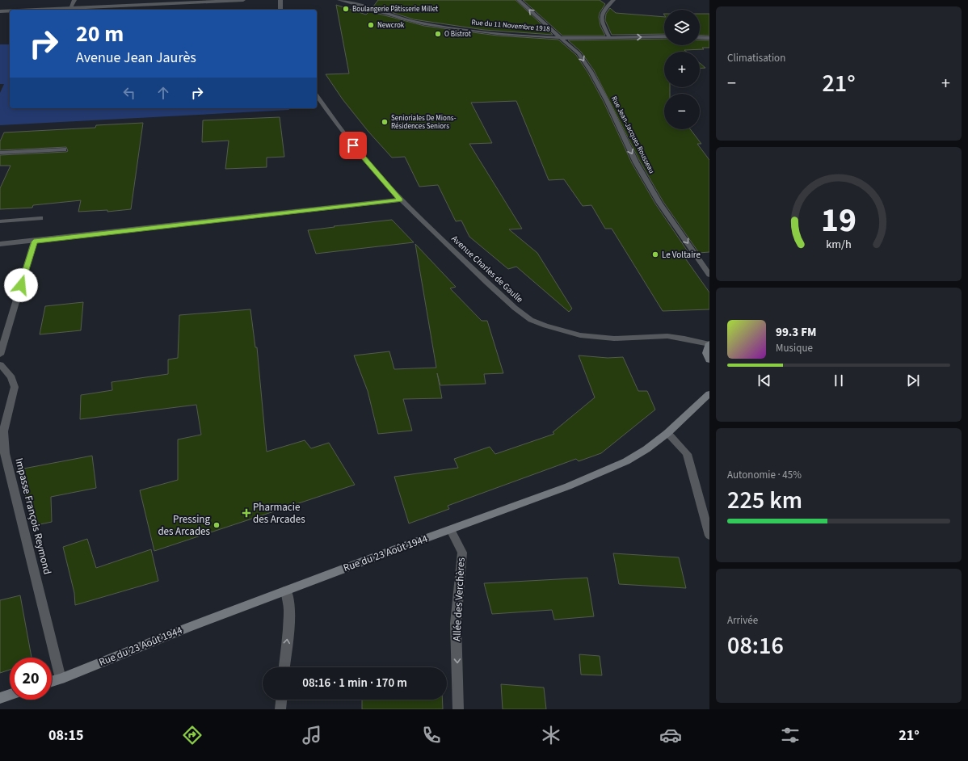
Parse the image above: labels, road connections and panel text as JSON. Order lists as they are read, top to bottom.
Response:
{
  "streets": {
    "main road": ["Rue du 23 Août 1944"],
    "street": [
      "Rue du 11 Novembre 1918",
      "Rue Jean-Jacques Rousseau",
      "Avenue Charles de Gaulle",
      "Impasse François Reymond",
      "Allée des Verchères"
    ]
  },
  "crossings": [
    ["Rue du 11 Novembre 1918", "Rue Jean-Jacques Rousseau"],
    ["Impasse François Reymond", "Rue du 23 Août 1944"],
    ["Rue du 23 Août 1944", "Allée des Verchères"]
  ],
  "one_way": ["Allée des Verchères"],
  "places": {
    "other": [
      "Boulangerie Pâtisserie Millet",
      "Newcrok",
      "O Bistrot",
      "Senioriales De Mions- Résidences Seniors",
      "Le Voltaire",
      "Pressing des Arcades"
    ],
    "health": ["Pharmacie des Arcades"]
  },
  "page": {
    "tile": [
      "Climatisation",
      ["Autonomie · 45%", "225 km"],
      ["Arrivée", "08:16"]
    ],
    "map_buttons": ["+", "−"],
    "turn": ["20 m", "Avenue Jean Jaurès"],
    "heat": ["−", "21°", "+"],
    "song": ["99.3 FM", "Musique"],
    "limit": "20",
    "trip": "08:16 · 1 min · 170 m",
    "tabs": ["08:15", "21°"],
    "gauge": ["19", "km/h"]
  }
}
